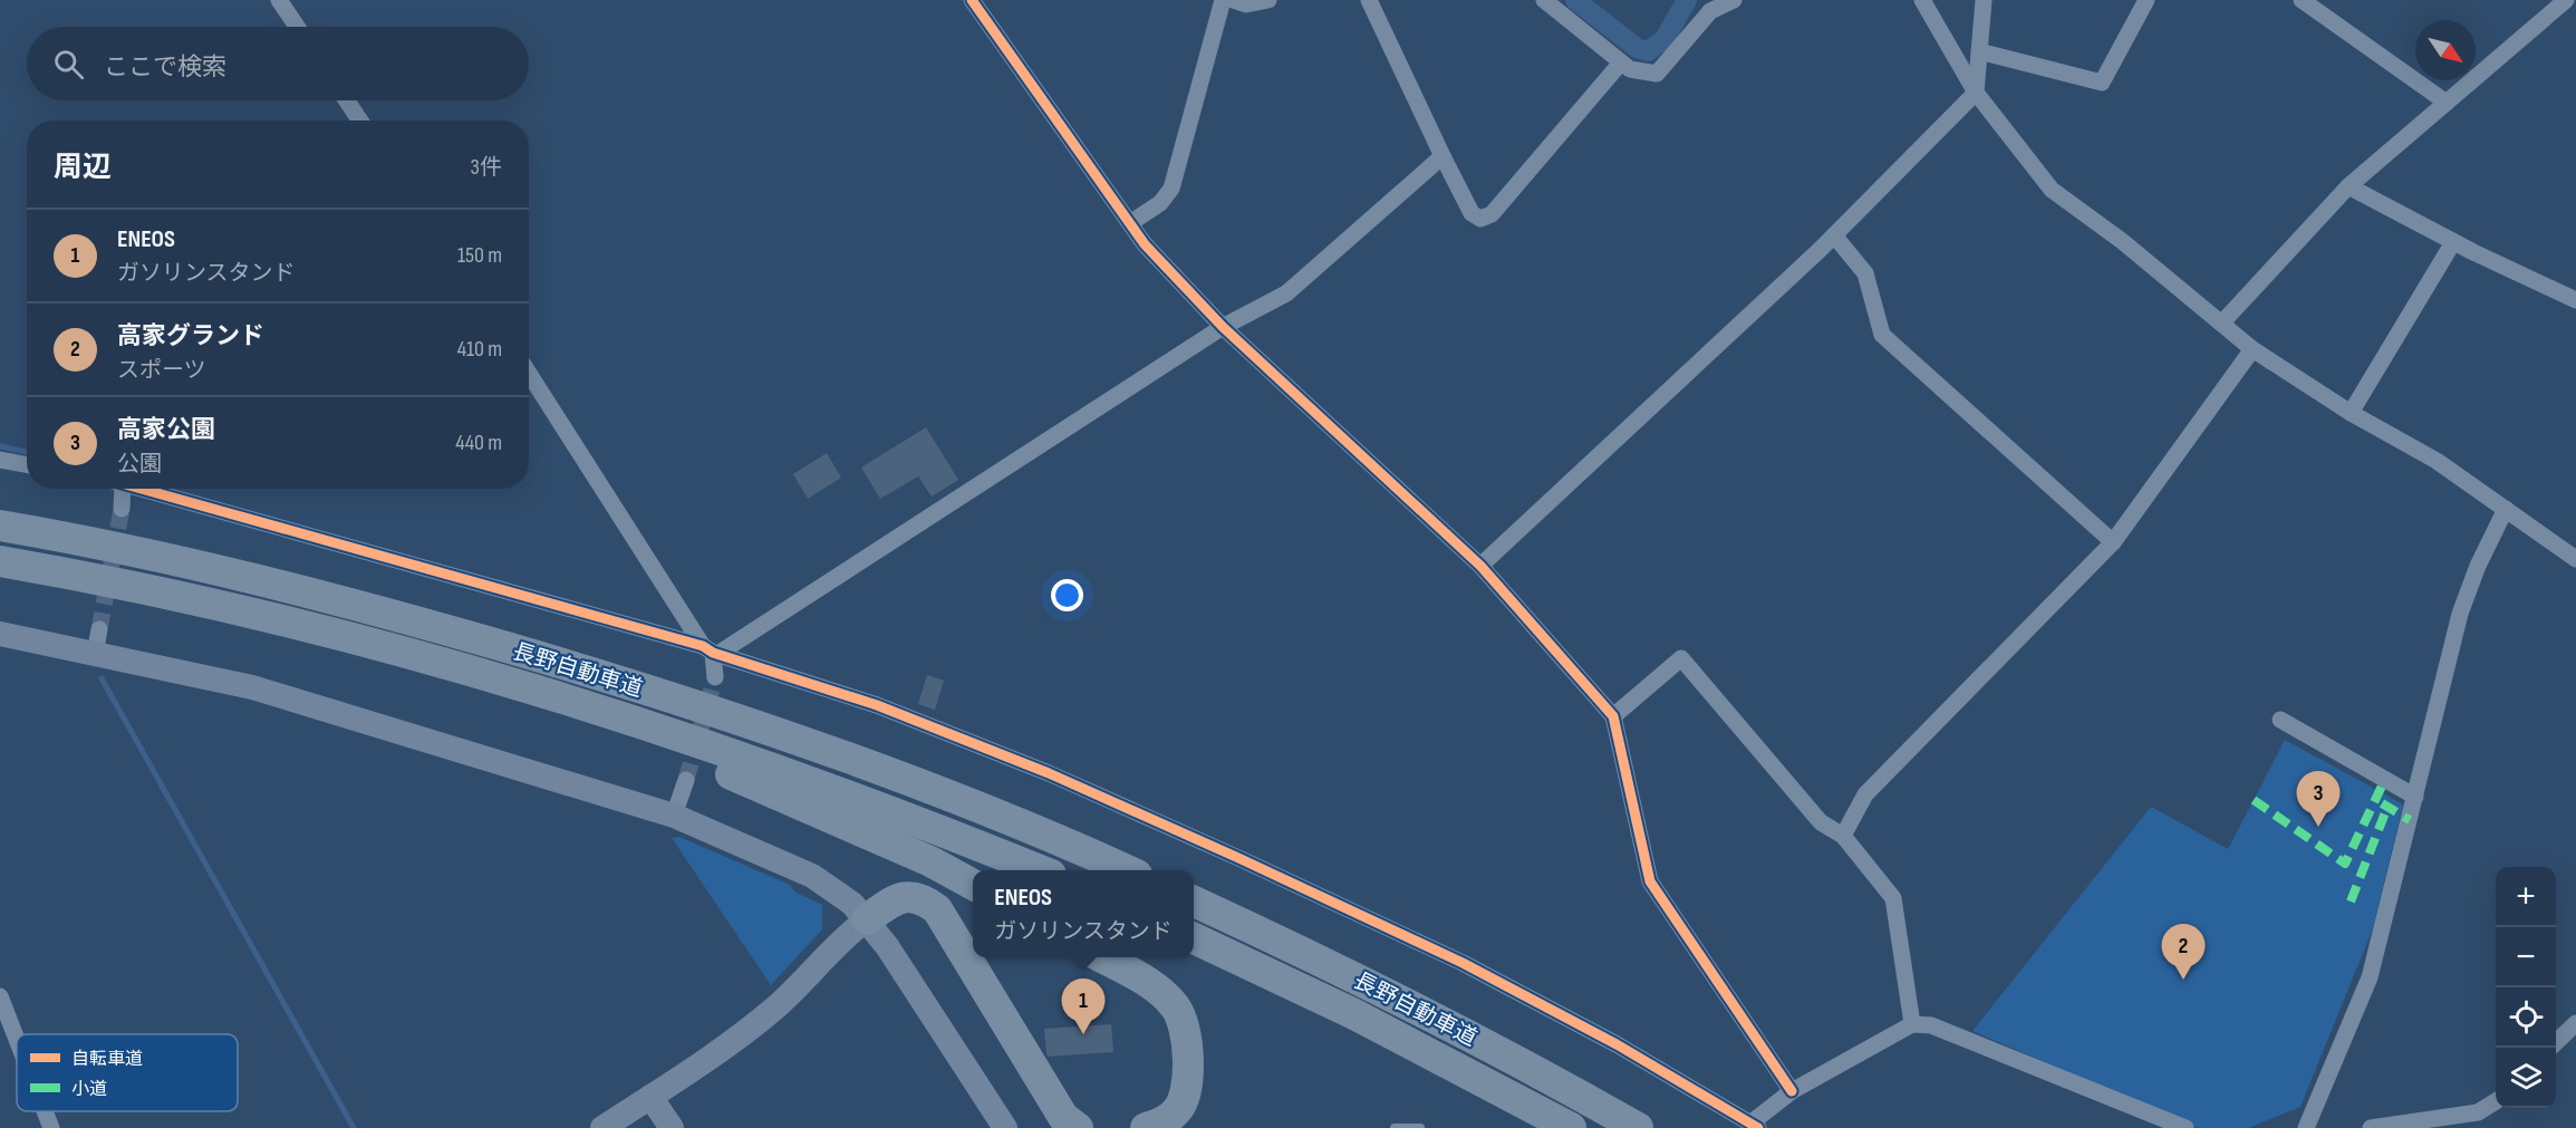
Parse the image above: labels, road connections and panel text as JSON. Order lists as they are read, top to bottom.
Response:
{
  "streets": {
    "highway": ["長野自動車道"]
  },
  "legend": ["自転車道", "小道"],
  "north": "bottom right",
  "page": {
    "search": "ここで検索",
    "heading": ["周辺", "3件"],
    "list": [
      {
        "mark": "1",
        "name": "ENEOS",
        "note": "ガソリンスタンド",
        "value": "150 m"
      },
      {
        "mark": "2",
        "name": "高家グランド",
        "note": "スポーツ",
        "value": "410 m"
      },
      {
        "mark": "3",
        "name": "高家公園",
        "note": "公園",
        "value": "440 m"
      }
    ],
    "pins": ["3", "2", "1"],
    "map_buttons": ["+", "−"],
    "popup": ["ENEOS", "ガソリンスタンド"]
  }
}
